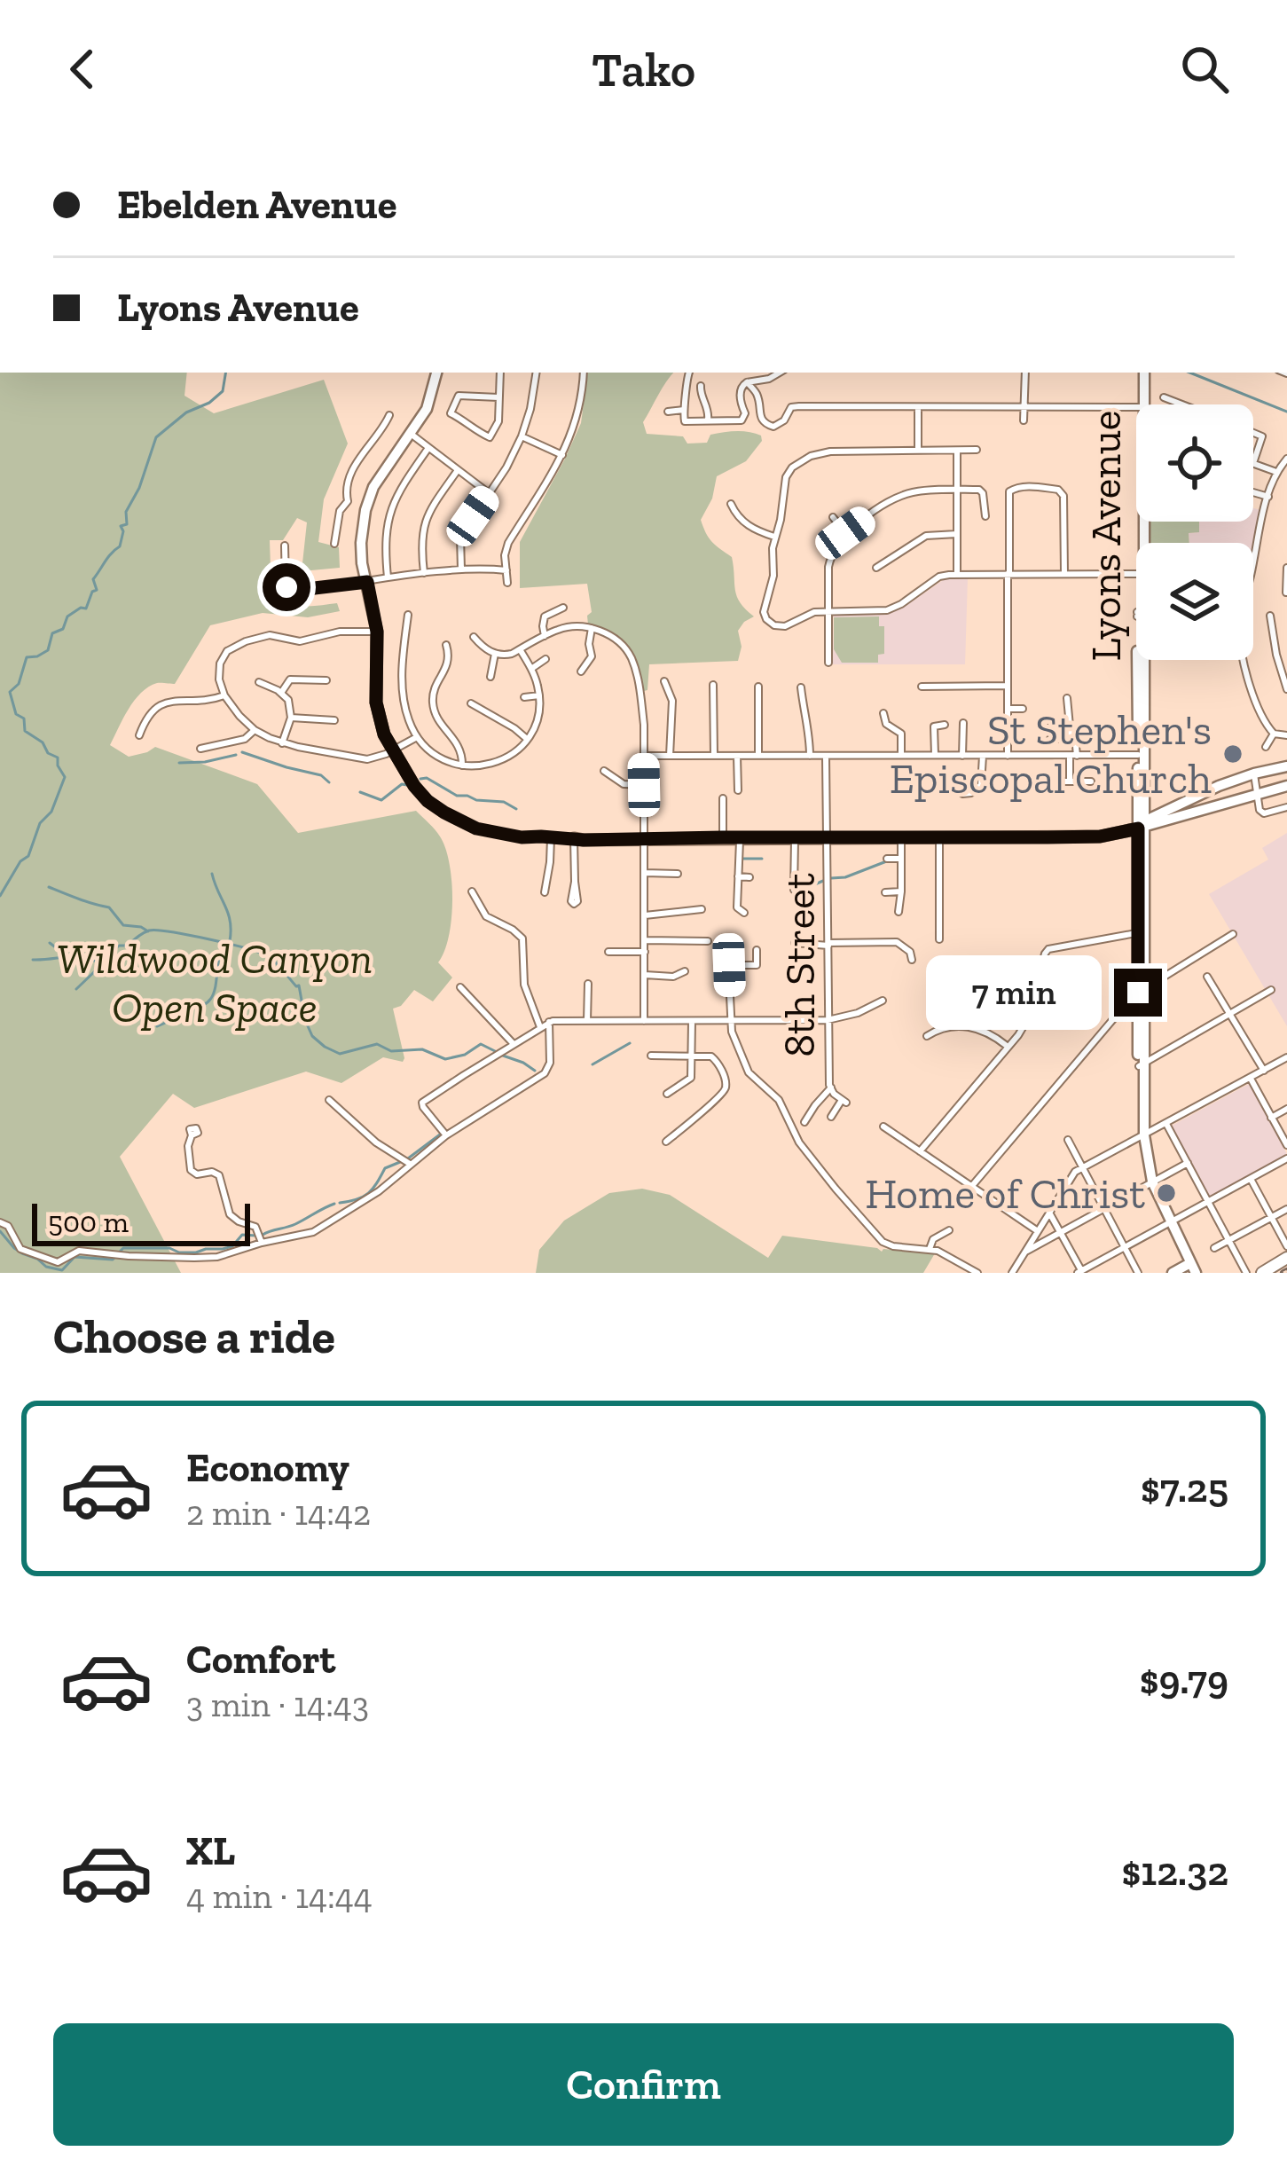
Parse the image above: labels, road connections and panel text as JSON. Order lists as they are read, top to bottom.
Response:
{
  "streets": {
    "main road": ["Lyons Avenue"],
    "street": ["8th Street"]
  },
  "parks": ["Wildwood Canyon Open Space"],
  "places": ["St Stephen's Episcopal Church", "Home of Christ"],
  "scale_bar": "500 m",
  "page": {
    "header": "Tako",
    "banner": ["Ebelden Avenue", "Lyons Avenue"],
    "bubble": "7 min",
    "scale": "500 m",
    "heading": "Choose a ride",
    "list": [
      {
        "name": "Economy",
        "note": "2 min · 14:42",
        "value": "$7.25"
      },
      {
        "name": "Comfort",
        "note": "3 min · 14:43",
        "value": "$9.79"
      },
      {
        "name": "XL",
        "note": "4 min · 14:44",
        "value": "$12.32"
      }
    ],
    "buttons": "Confirm"
  }
}
